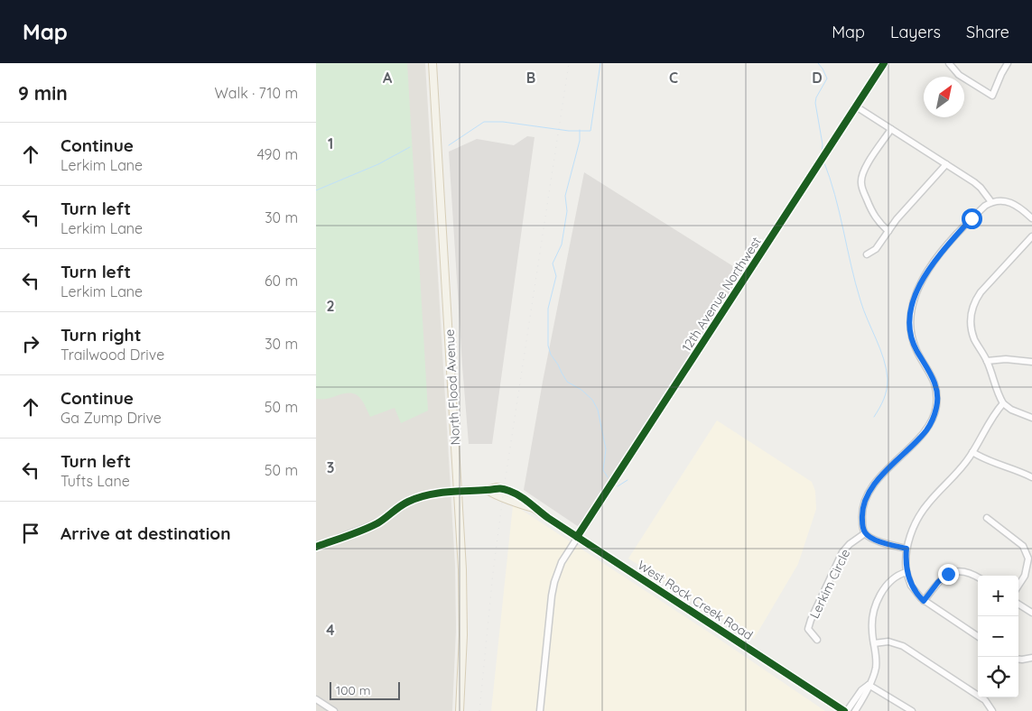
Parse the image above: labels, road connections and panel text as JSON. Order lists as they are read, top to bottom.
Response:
{
  "streets": {
    "main road": ["North Flood Avenue", "West Rock Creek Road"],
    "street": ["12th Avenue Northwest", "Lerkim Circle"]
  },
  "crossings": [
    ["12th Avenue Northwest", "West Rock Creek Road"],
    ["North Flood Avenue", "West Rock Creek Road"]
  ],
  "scale_bar": "100 m",
  "north": "top right",
  "page": {
    "header": "Map",
    "nav": ["Map", "Layers", "Share"],
    "heading": ["9 min", "Walk · 710 m"],
    "list": [
      ["Continue", "Lerkim Lane", "490 m"],
      ["Turn left", "Lerkim Lane", "30 m"],
      ["Turn left", "Lerkim Lane", "60 m"],
      ["Turn right", "Trailwood Drive", "30 m"],
      ["Continue", "Ga Zump Drive", "50 m"],
      ["Turn left", "Tufts Lane", "50 m"],
      "Arrive at destination"
    ],
    "map_buttons": ["+", "−"],
    "scale": "100 m"
  },
  "grid": {
    "columns": [
      "A",
      "B",
      "C",
      "D"
    ],
    "rows": [
      "1",
      "2",
      "3",
      "4"
    ]
  }
}
